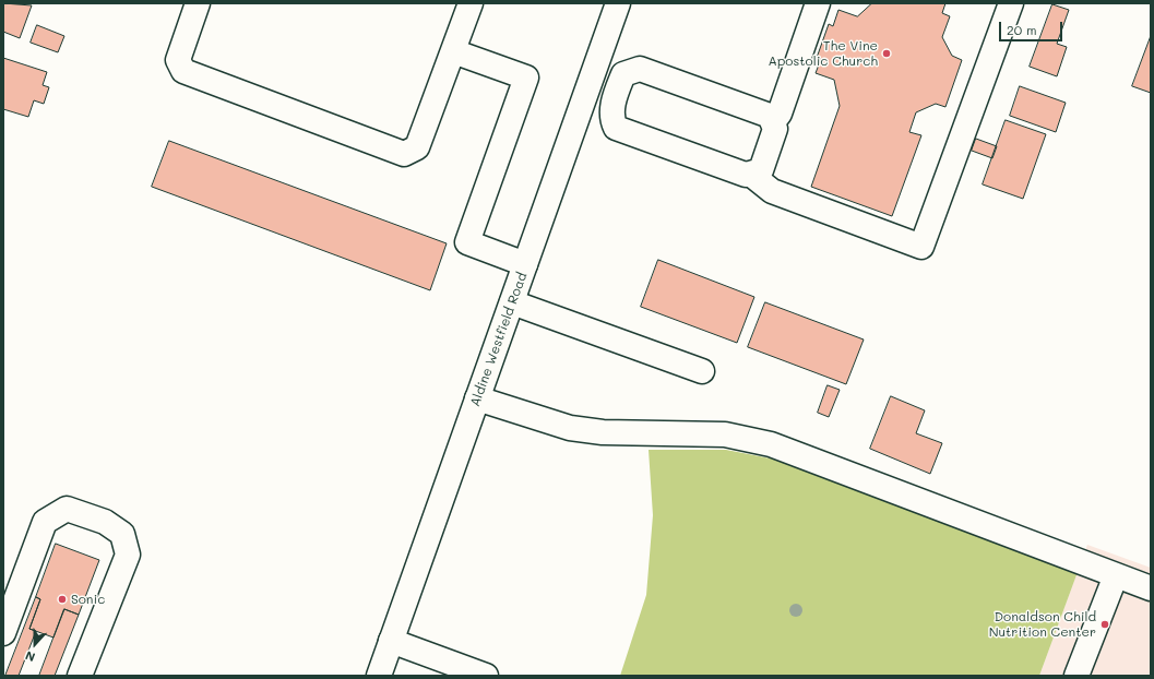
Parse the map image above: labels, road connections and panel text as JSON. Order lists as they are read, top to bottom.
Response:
{
  "streets": {
    "main road": ["Aldine Westfield Road"]
  },
  "places": ["The Vine Apostolic Church", "Sonic", "Donaldson Child Nutrition Center"],
  "scale_bar": "20 m",
  "north": "bottom"
}
